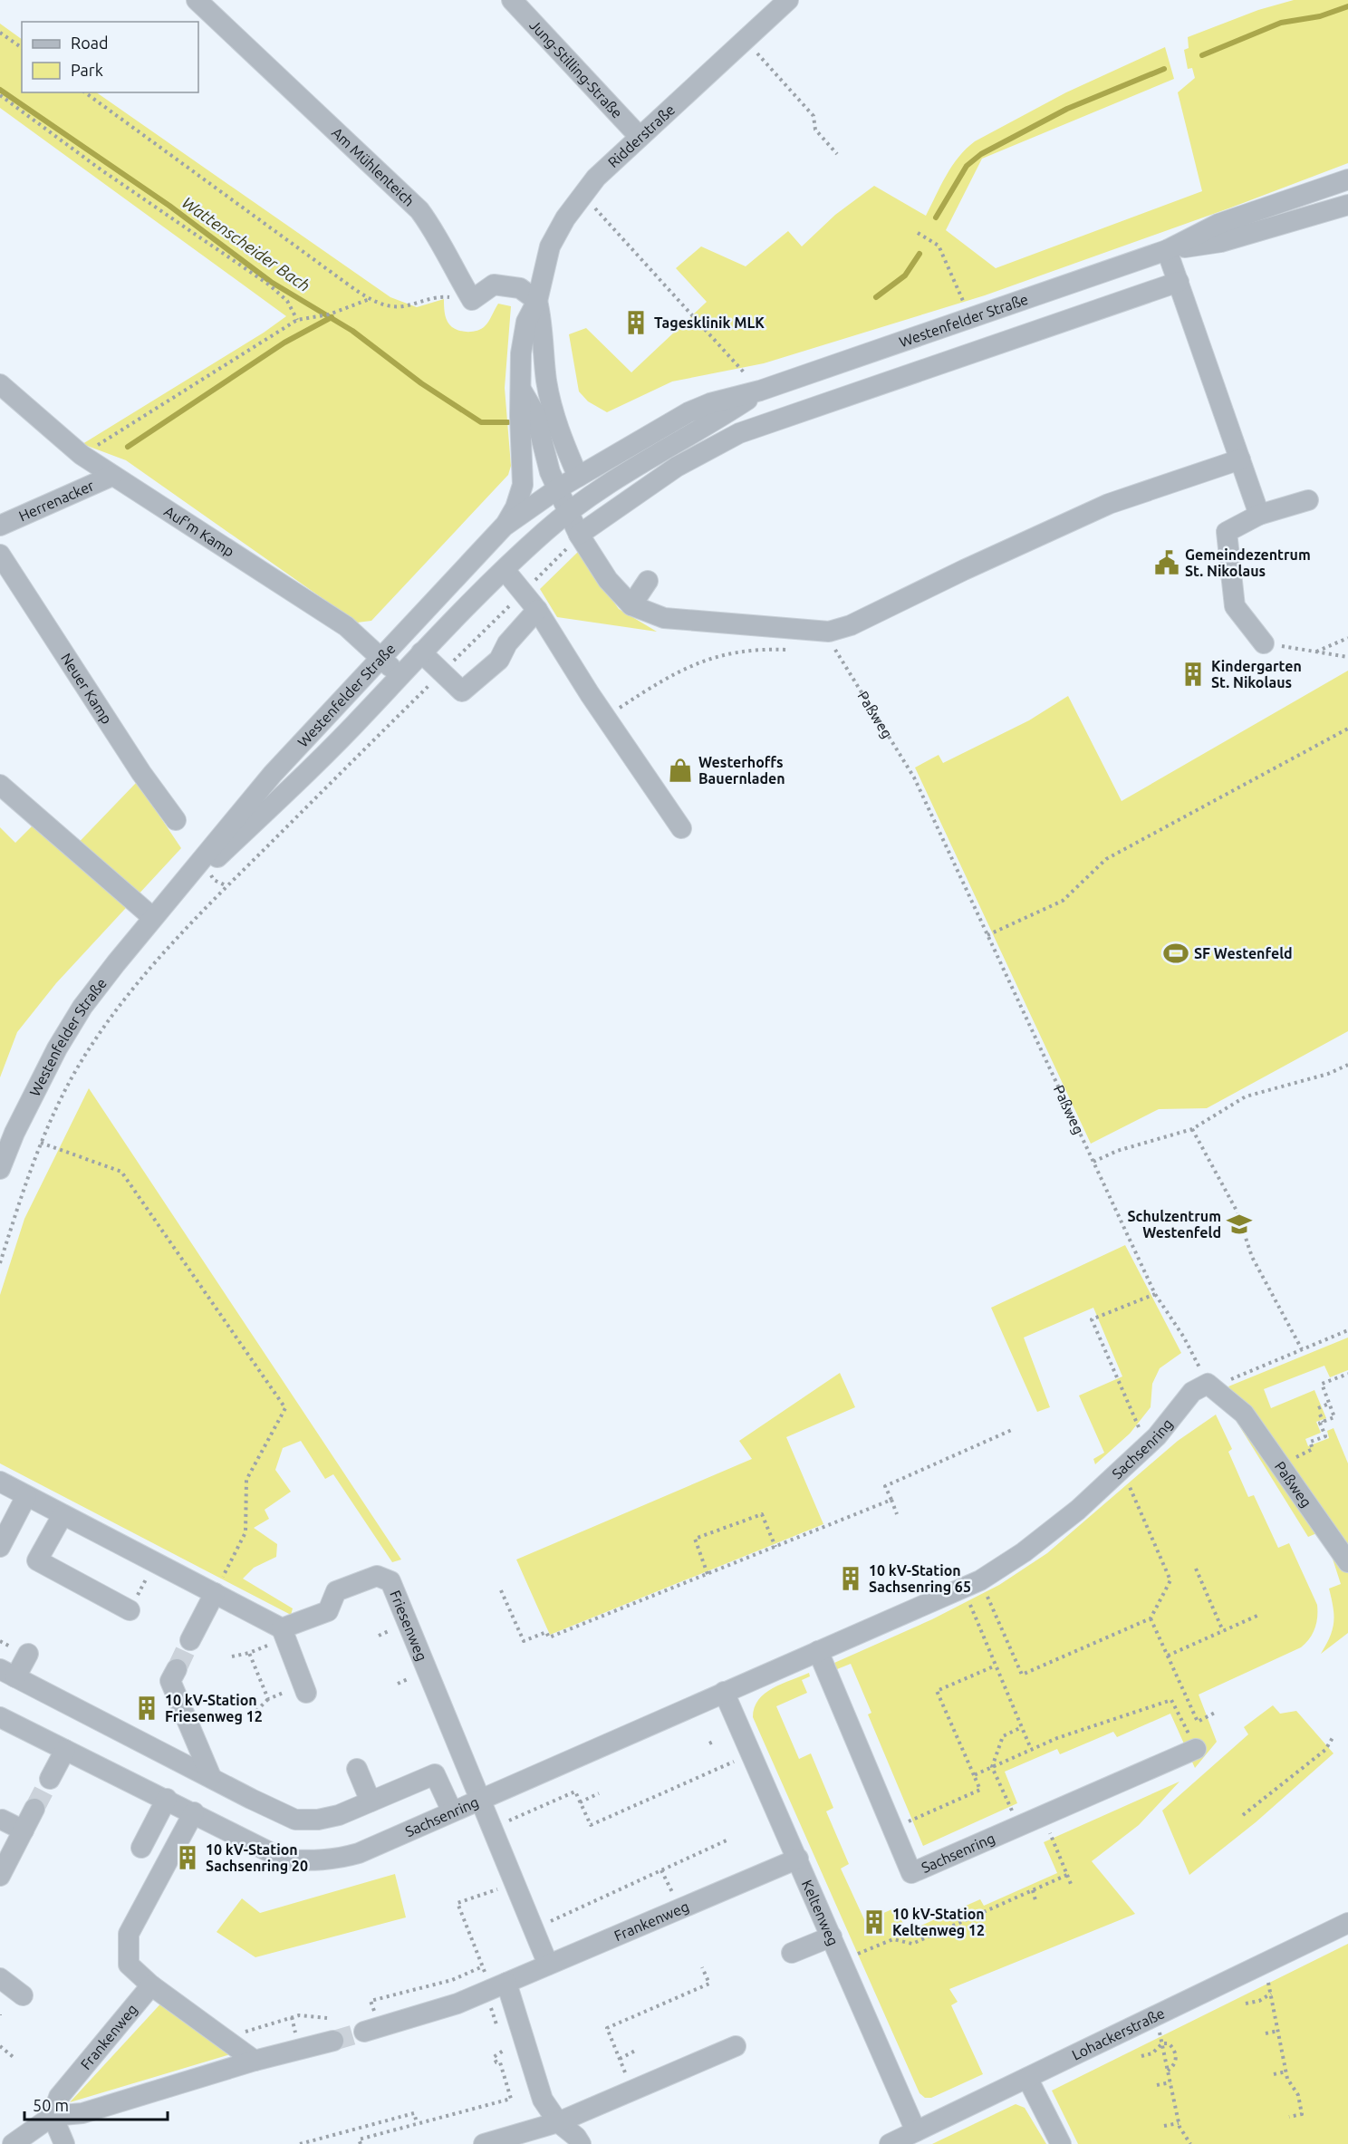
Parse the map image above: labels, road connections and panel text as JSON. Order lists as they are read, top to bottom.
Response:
{
  "streets": {
    "street": [
      "Jung-Stilling-Straße",
      "Ridderstraße",
      "Am Mühlenteich",
      "Westenfelder Straße",
      "Herrenacker",
      "Auf'm Kamp",
      "Neuer Kamp",
      "Paßweg",
      "Sachsenring",
      "Friesenweg",
      "Keltenweg",
      "Frankenweg",
      "Lohackerstraße"
    ]
  },
  "crossings": [
    ["Jung-Stilling-Straße", "Ridderstraße"],
    ["Ridderstraße", "Westenfelder Straße"],
    ["Westenfelder Straße", "Auf'm Kamp"],
    ["Herrenacker", "Auf'm Kamp"],
    ["Paßweg", "Sachsenring"],
    ["Sachsenring", "Friesenweg"],
    ["Sachsenring", "Keltenweg"],
    ["Friesenweg", "Frankenweg"],
    ["Keltenweg", "Frankenweg"],
    ["Keltenweg", "Lohackerstraße"]
  ],
  "water": ["Wattenscheider Bach"],
  "places": {
    "building": [
      "Tagesklinik MLK",
      "Kindergarten St. Nikolaus",
      "10 kV-Station Sachsenring 65",
      "10 kV-Station Friesenweg 12",
      "10 kV-Station Sachsenring 20",
      "10 kV-Station Keltenweg 12"
    ],
    "public building": ["Gemeindezentrum St. Nikolaus"],
    "shop": ["Westerhoffs Bauernladen"],
    "sports": ["SF Westenfeld"],
    "school or university": ["Schulzentrum Westenfeld"]
  },
  "legend": ["Road", "Park"],
  "scale_bar": "50 m"
}
